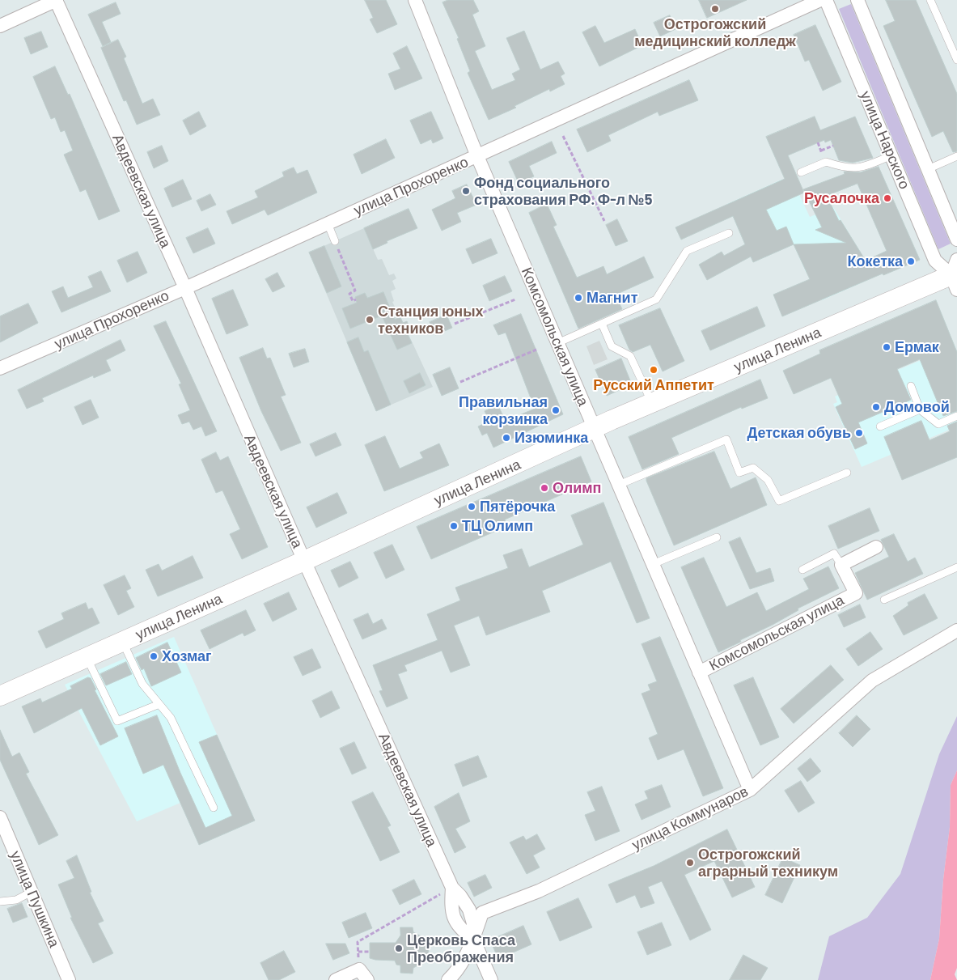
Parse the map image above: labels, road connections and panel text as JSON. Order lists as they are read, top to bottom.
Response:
{
  "streets": {
    "main road": ["улица Ленина"],
    "street": [
      "улица Нарского",
      "улица Прохоренко",
      "Авдеевская улица",
      "Комсомольская улица",
      "улица Коммунаров",
      "улица Пушкина"
    ]
  },
  "crossings": [
    ["улица Нарского", "улица Ленина"],
    ["улица Прохоренко", "Авдеевская улица"],
    ["улица Прохоренко", "Комсомольская улица"],
    ["Авдеевская улица", "улица Ленина"],
    ["Авдеевская улица", "улица Коммунаров"],
    ["Комсомольская улица", "улица Ленина"],
    ["Комсомольская улица", "улица Коммунаров"]
  ],
  "places": [
    "Острогожский медицинский колледж",
    "Фонд социального страхования РФ. Ф-л №5",
    "Русалочка",
    "Кокетка",
    "Магнит",
    "Станция юных техников",
    "Ермак",
    "Русский Аппетит",
    "Домовой",
    "Правильная корзинка",
    "Детская обувь",
    "Изюминка",
    "Олимп",
    "Пятёрочка",
    "ТЦ Олимп",
    "Хозмаг",
    "Острогожский аграрный техникум",
    "Церковь Спаса Преображения"
  ]
}
